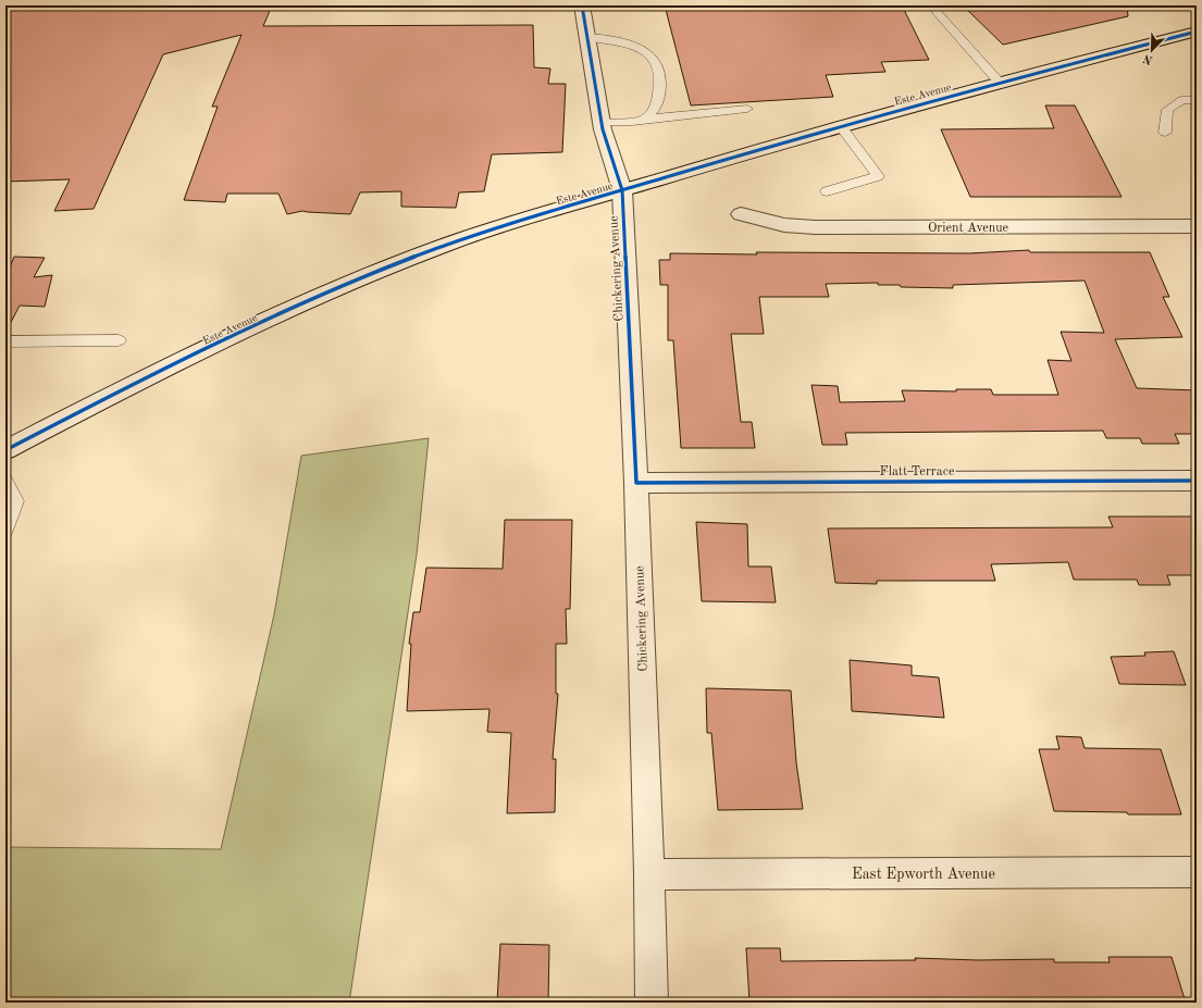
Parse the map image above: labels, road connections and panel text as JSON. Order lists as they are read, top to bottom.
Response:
{
  "streets": {
    "street": [
      "Este Avenue",
      "Orient Avenue",
      "Chickering Avenue",
      "Flatt Terrace",
      "East Epworth Avenue"
    ]
  },
  "crossings": [
    ["Este Avenue", "Chickering Avenue"],
    ["Chickering Avenue", "Flatt Terrace"],
    ["Chickering Avenue", "East Epworth Avenue"]
  ],
  "north": "bottom left"
}
